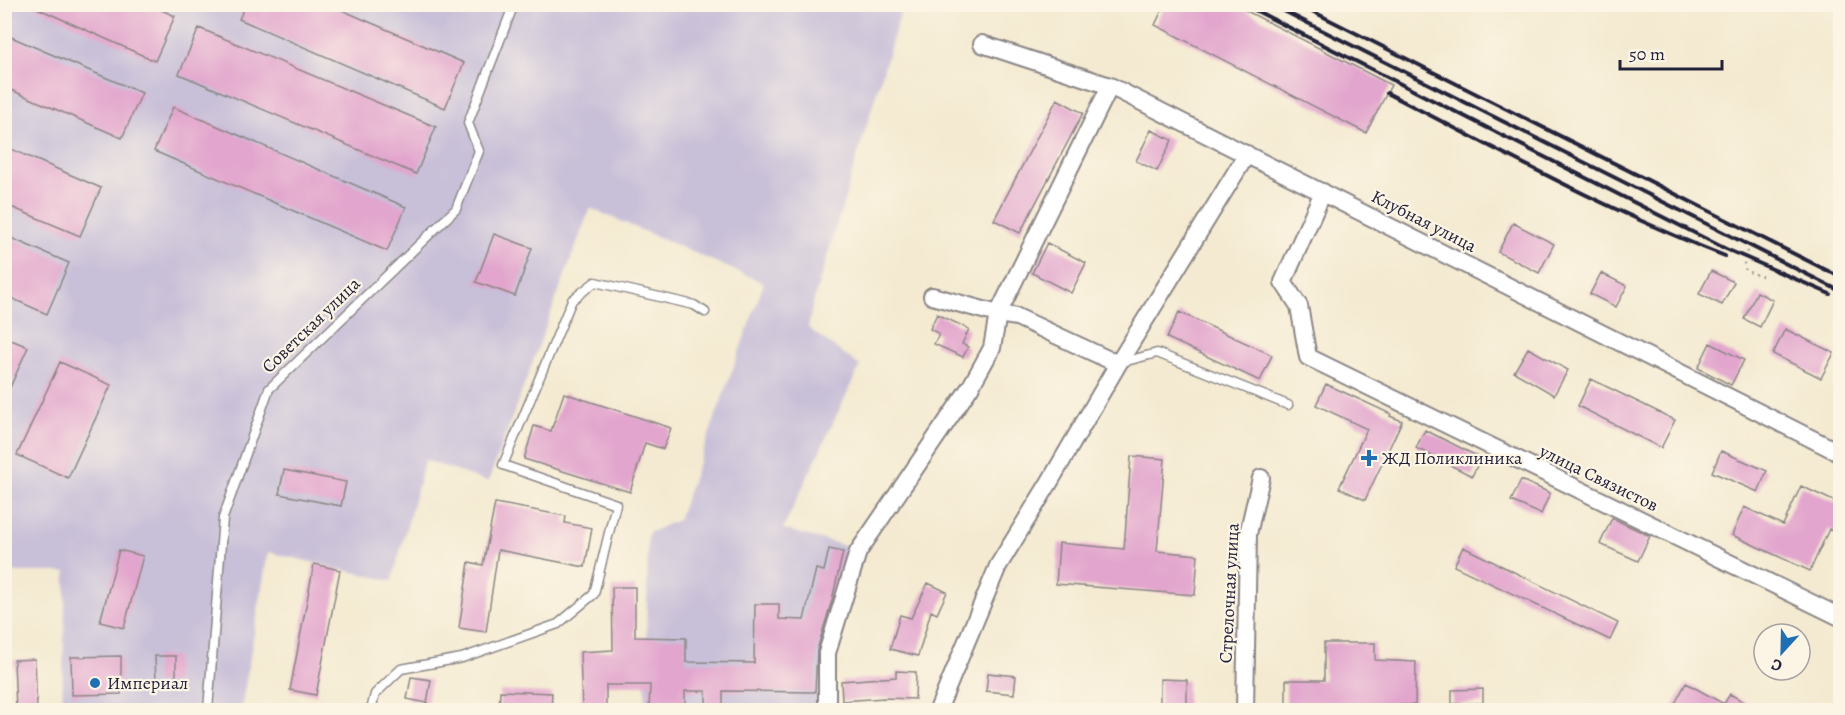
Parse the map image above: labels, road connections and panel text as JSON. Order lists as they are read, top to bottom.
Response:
{
  "streets": {
    "street": ["Клубная улица", "улица Связистов", "Стрелочная улица"],
    "lane": ["Советская улица"]
  },
  "crossings": [
    ["Клубная улица", "улица Связистов"]
  ],
  "places": {
    "health": ["ЖД Поликлиника"],
    "other": ["Империал"]
  },
  "scale_bar": "50 m",
  "north": "bottom"
}
